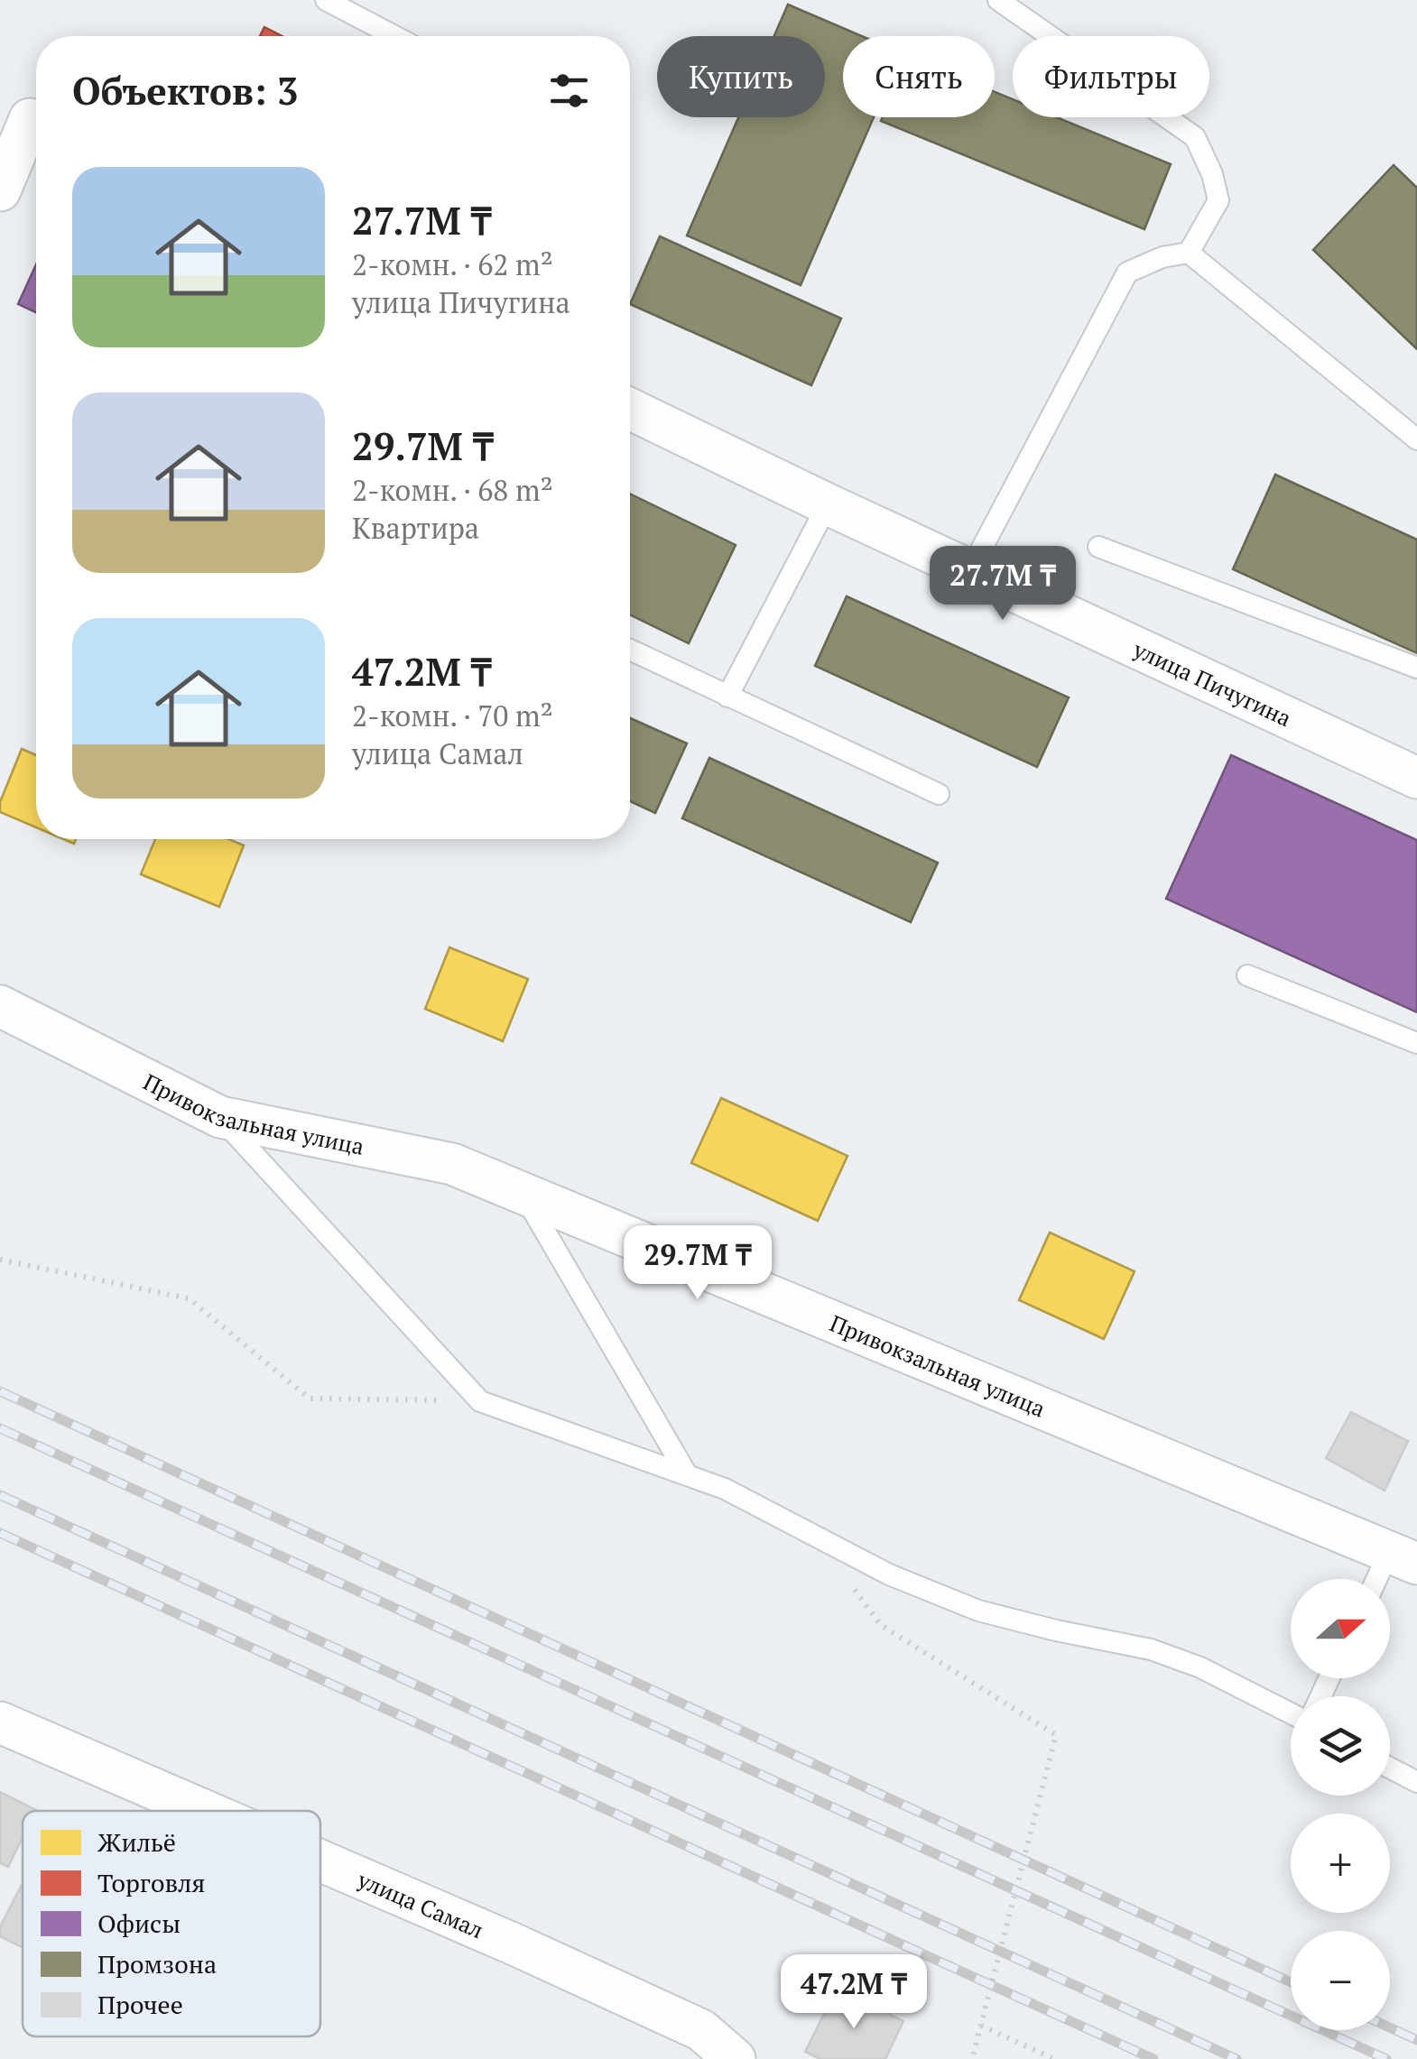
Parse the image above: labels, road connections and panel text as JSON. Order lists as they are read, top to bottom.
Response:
{
  "streets": {
    "street": ["улица Пичугина", "Привокзальная улица", "улица Самал"]
  },
  "legend": [
    "Жильё",
    "Торговля",
    "Офисы",
    "Промзона",
    "Прочее"
  ],
  "north": "right",
  "page": {
    "chip": ["Купить", "Снять", "Фильтры"],
    "heading": "Объектов: 3",
    "list": [
      {
        "name": "27.7M ₸",
        "note": "2-комн. · 62 m² · улица Пичугина"
      },
      {
        "name": "29.7M ₸",
        "note": "2-комн. · 68 m² · Квартира"
      },
      {
        "name": "47.2M ₸",
        "note": "2-комн. · 70 m² · улица Самал"
      }
    ],
    "price": ["27.7M ₸", "29.7M ₸", "47.2M ₸"],
    "map_buttons": ["+", "−"]
  }
}
